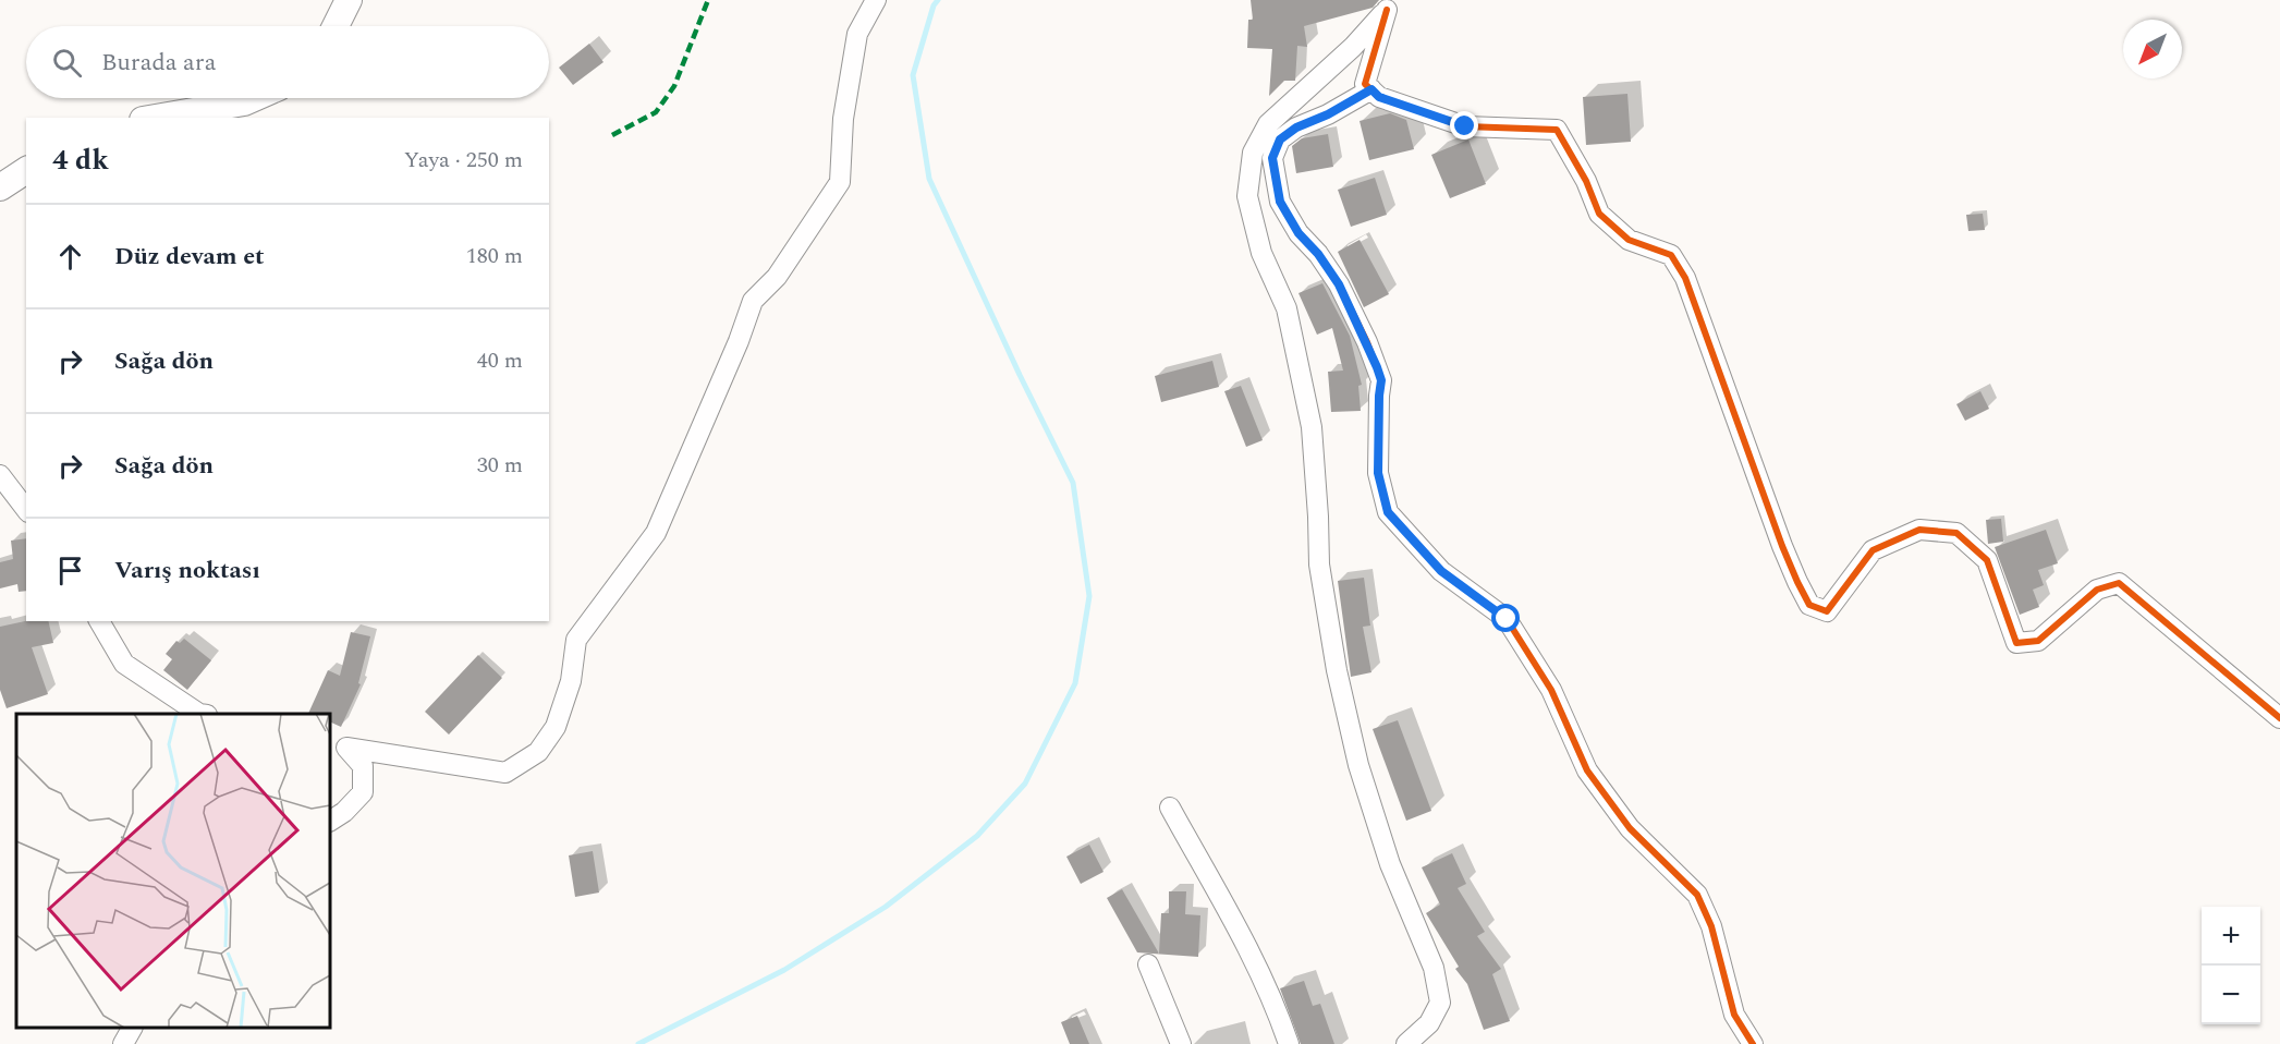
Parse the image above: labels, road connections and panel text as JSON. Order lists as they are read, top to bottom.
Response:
{
  "north": "bottom left",
  "page": {
    "search": "Burada ara",
    "heading": ["4 dk", "Yaya · 250 m"],
    "list": [
      ["Düz devam et", "180 m"],
      ["Sağa dön", "40 m"],
      ["Sağa dön", "30 m"],
      "Varış noktası"
    ],
    "map_buttons": ["+", "−"]
  }
}
